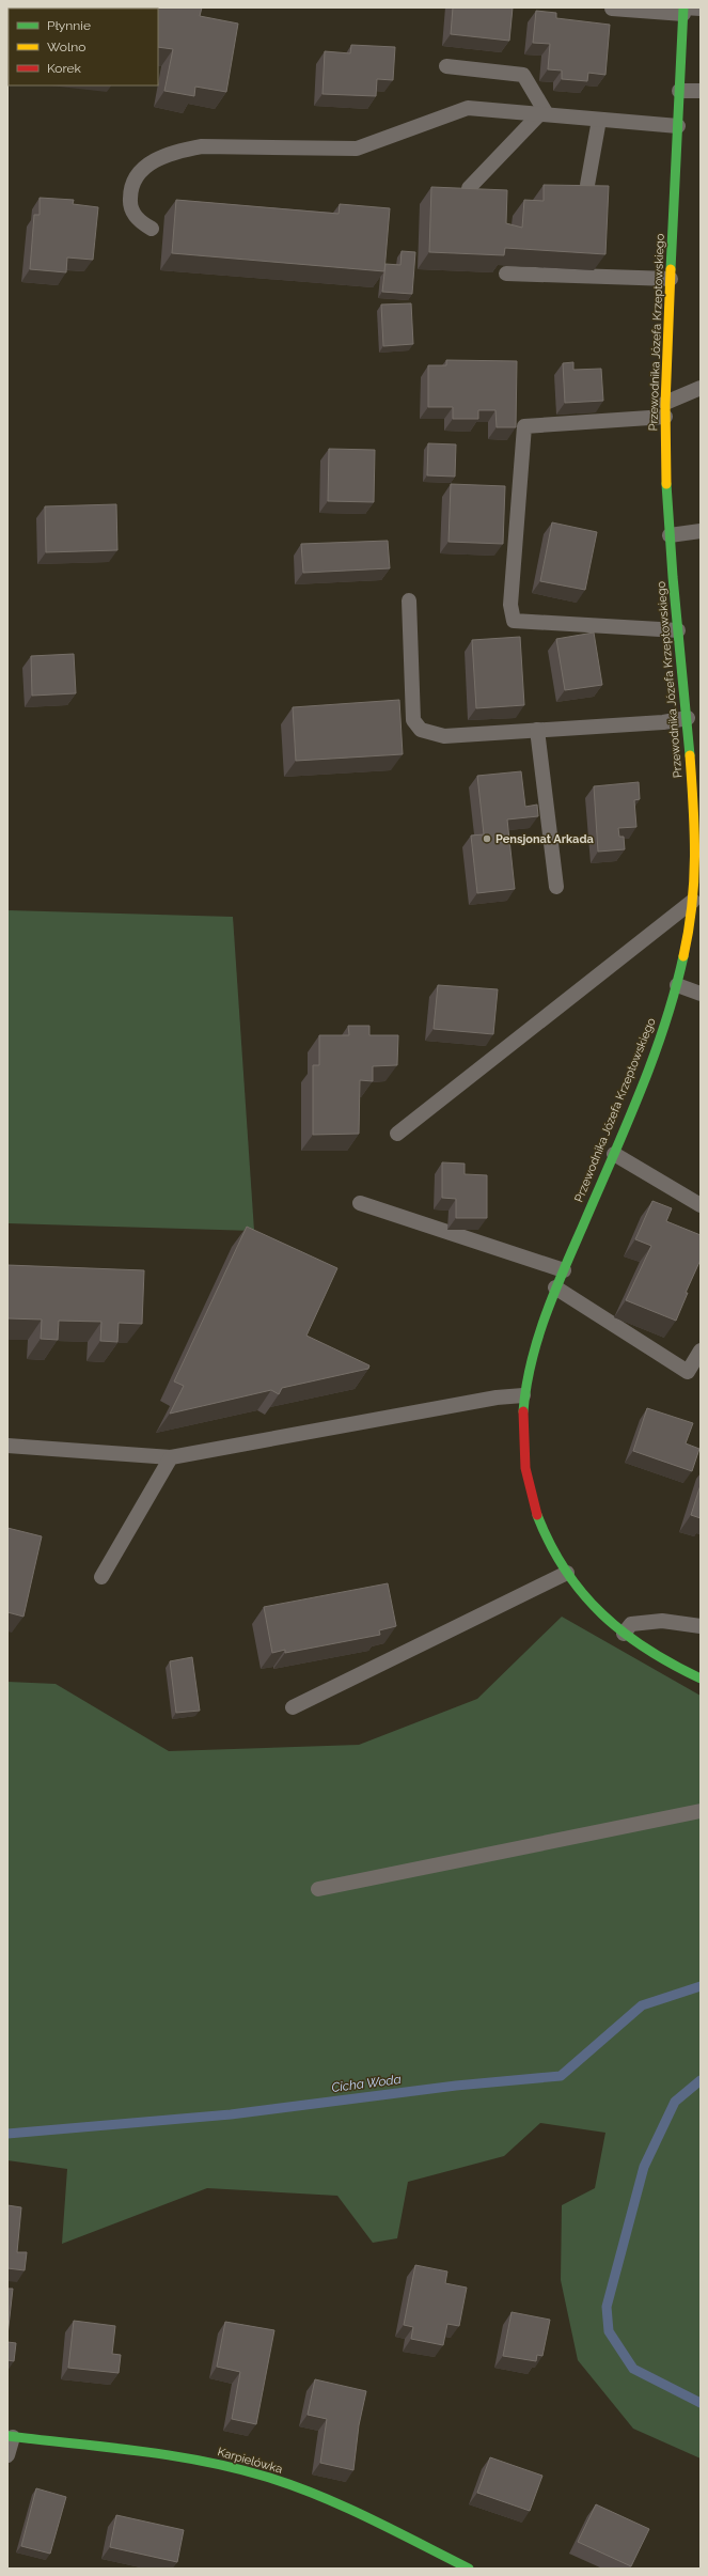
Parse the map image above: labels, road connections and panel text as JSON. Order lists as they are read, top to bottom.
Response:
{
  "streets": {
    "street": ["Przewodnika Józefa Krzeptowskiego", "Karpielówka"]
  },
  "water": ["Cicha Woda"],
  "places": ["Pensjonat Arkada"],
  "legend": ["Płynnie", "Wolno", "Korek"]
}
